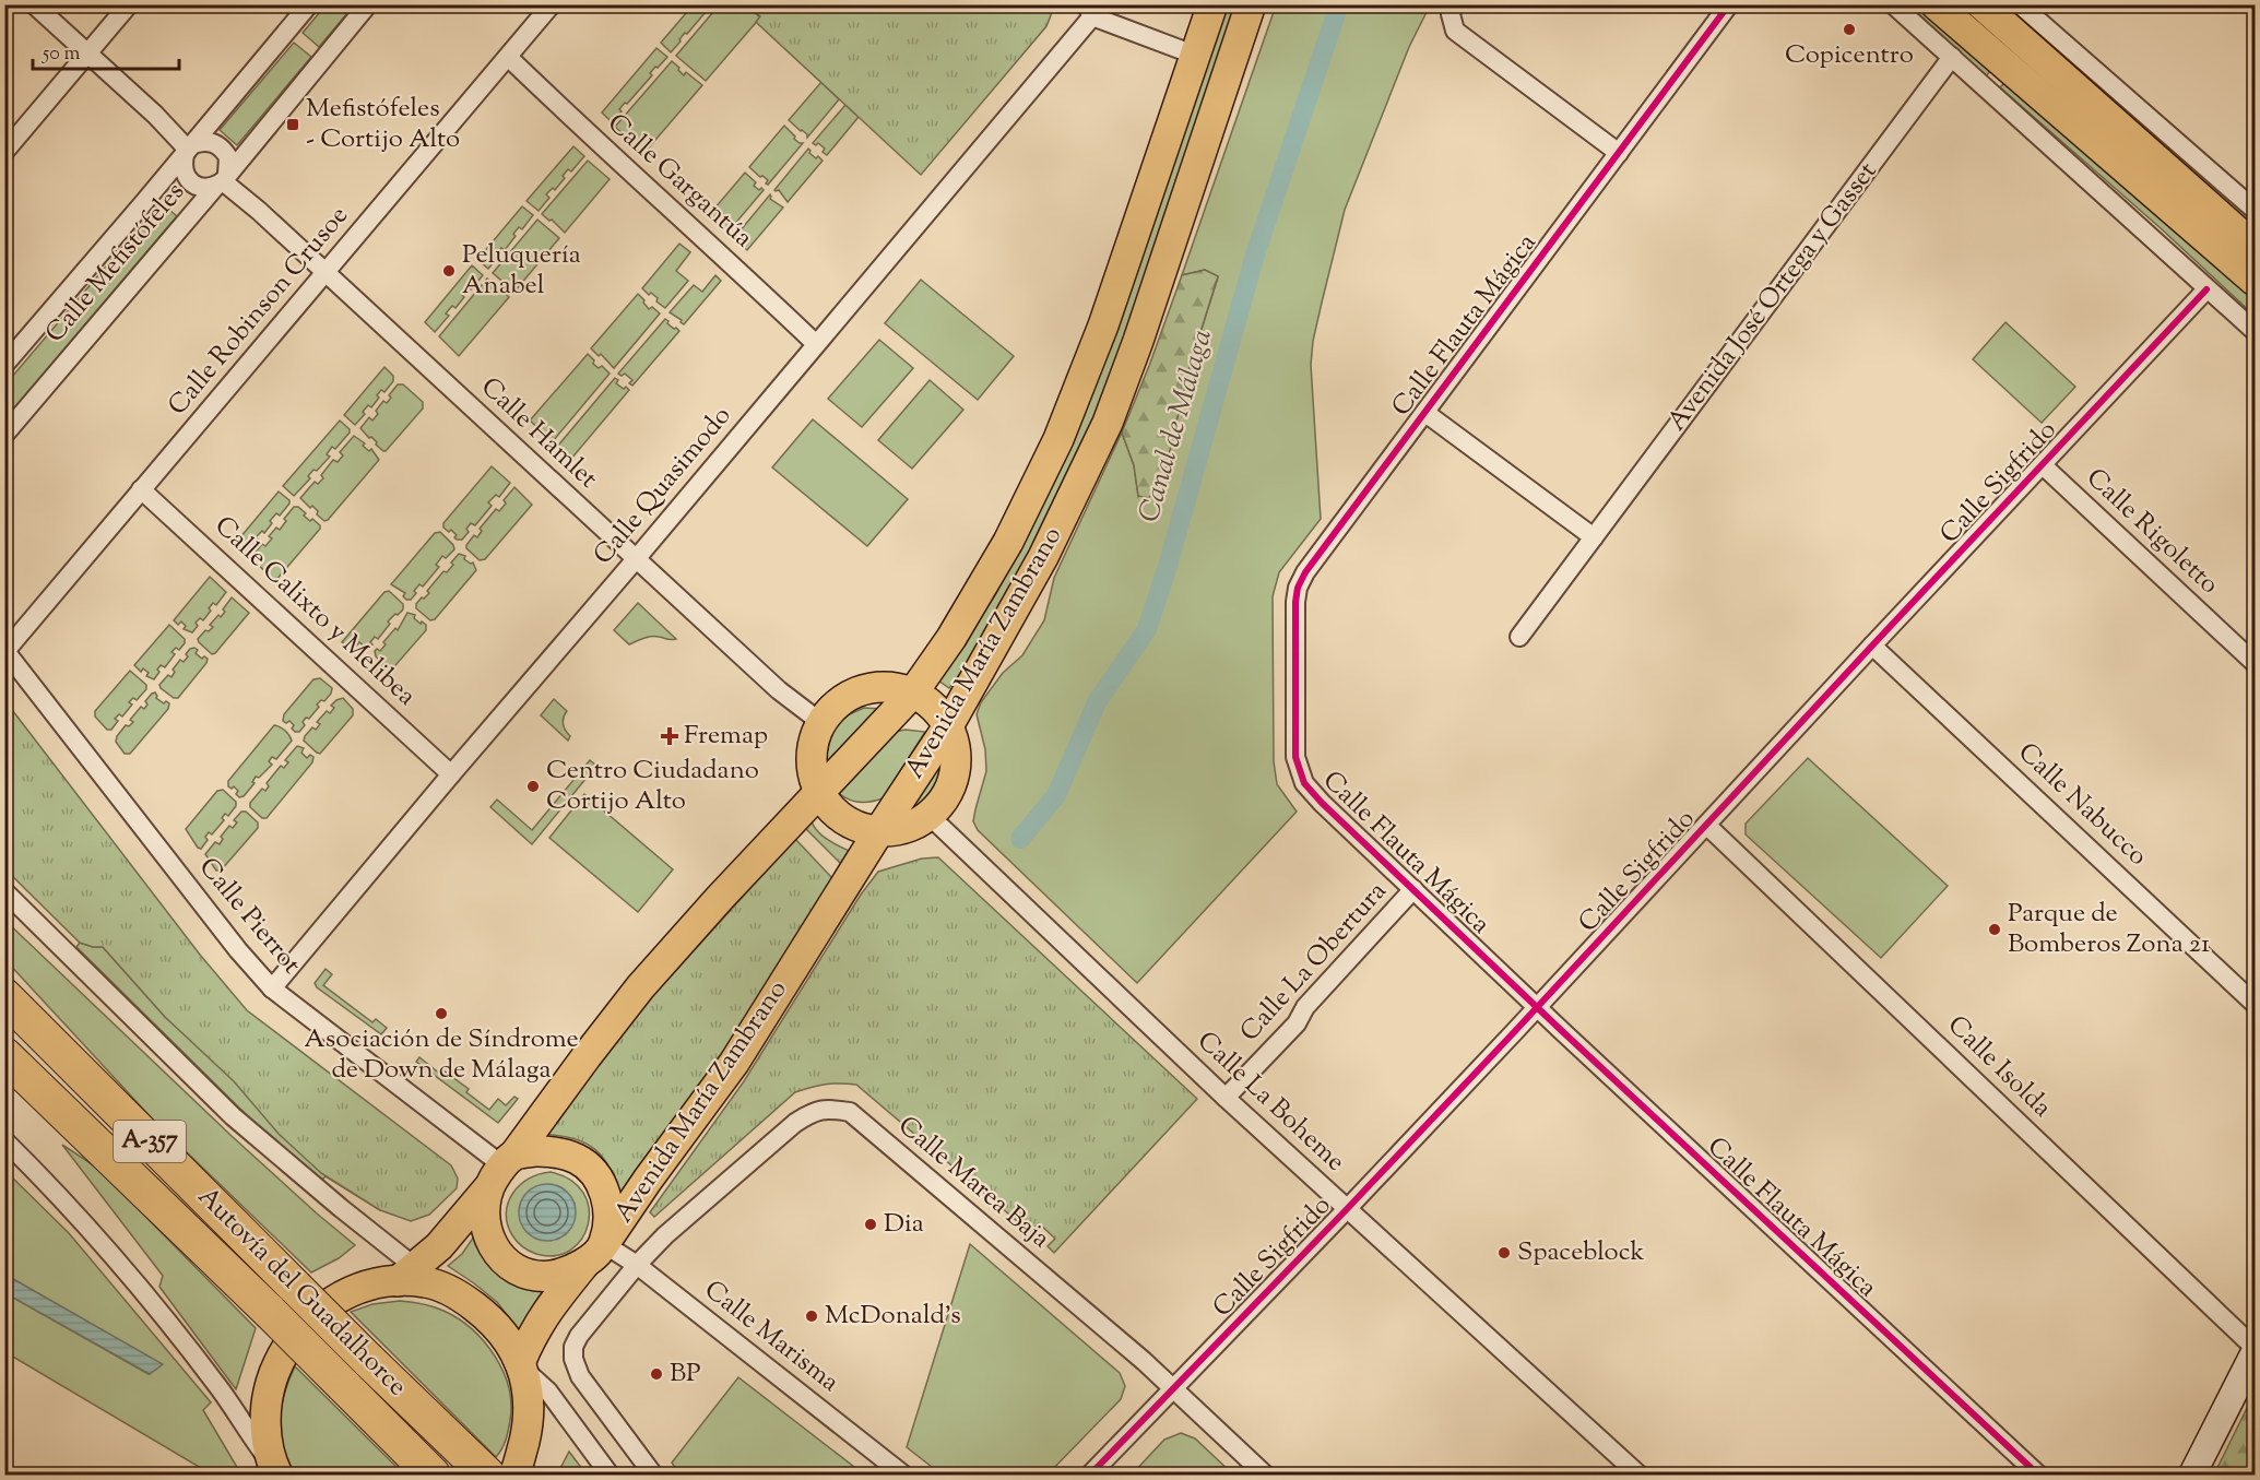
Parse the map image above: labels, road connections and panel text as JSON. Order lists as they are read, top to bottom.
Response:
{
  "streets": {
    "highway": ["A-357", "Autovía del Guadalhorce"],
    "main road": ["Avenida María Zambrano"],
    "street": [
      "Calle Gargantúa",
      "Calle Mefistófeles",
      "Avenida José Ortega y Gasset",
      "Calle Robinson Crusoe",
      "Calle Flauta Mágica",
      "Calle Hamlet",
      "Calle Sigfrido",
      "Calle Quasimodo",
      "Calle Rigoletto",
      "Calle Calixto y Melibea",
      "Calle Nabucco",
      "Calle Pierrot",
      "Calle La Obertura",
      "Calle Isolda",
      "Calle La Boheme",
      "Calle Marea Baja",
      "Calle Marisma"
    ]
  },
  "crossings": [
    ["Calle Gargantúa", "Calle Robinson Crusoe"],
    ["Calle Gargantúa", "Calle Quasimodo"],
    ["Calle Mefistófeles", "Calle Hamlet"],
    ["Calle Robinson Crusoe", "Calle Hamlet"],
    ["Calle Robinson Crusoe", "Calle Calixto y Melibea"],
    ["Calle Robinson Crusoe", "Calle Pierrot"],
    ["Calle Flauta Mágica", "Calle Sigfrido"],
    ["Calle Flauta Mágica", "Calle La Obertura"],
    ["Calle Hamlet", "Calle Quasimodo"],
    ["Calle Sigfrido", "Calle Rigoletto"],
    ["Calle Sigfrido", "Calle Nabucco"],
    ["Calle Sigfrido", "Calle Isolda"],
    ["Calle Sigfrido", "Calle La Boheme"],
    ["Calle Sigfrido", "Calle Marea Baja"],
    ["Calle Quasimodo", "Calle Calixto y Melibea"],
    ["Calle Quasimodo", "Avenida María Zambrano"],
    ["Calle Quasimodo", "Calle Pierrot"],
    ["Avenida María Zambrano", "Calle Pierrot"],
    ["Avenida María Zambrano", "Calle Marisma"],
    ["Calle Pierrot", "Calle Marisma"],
    ["Calle La Obertura", "Calle La Boheme"],
    ["Calle Marea Baja", "Calle Marisma"]
  ],
  "water": ["Canal de Málaga"],
  "places": {
    "other": [
      "Copicentro",
      "Peluquería Anabel",
      "Centro Ciudadano Cortijo Alto",
      "Parque de Bomberos Zona 21",
      "Asociación de Síndrome de Down de Málaga",
      "Dia",
      "Spaceblock",
      "McDonald's",
      "BP"
    ],
    "transit": ["Mefistófeles - Cortijo Alto"],
    "health": ["Fremap"]
  },
  "scale_bar": "50 m"
}
